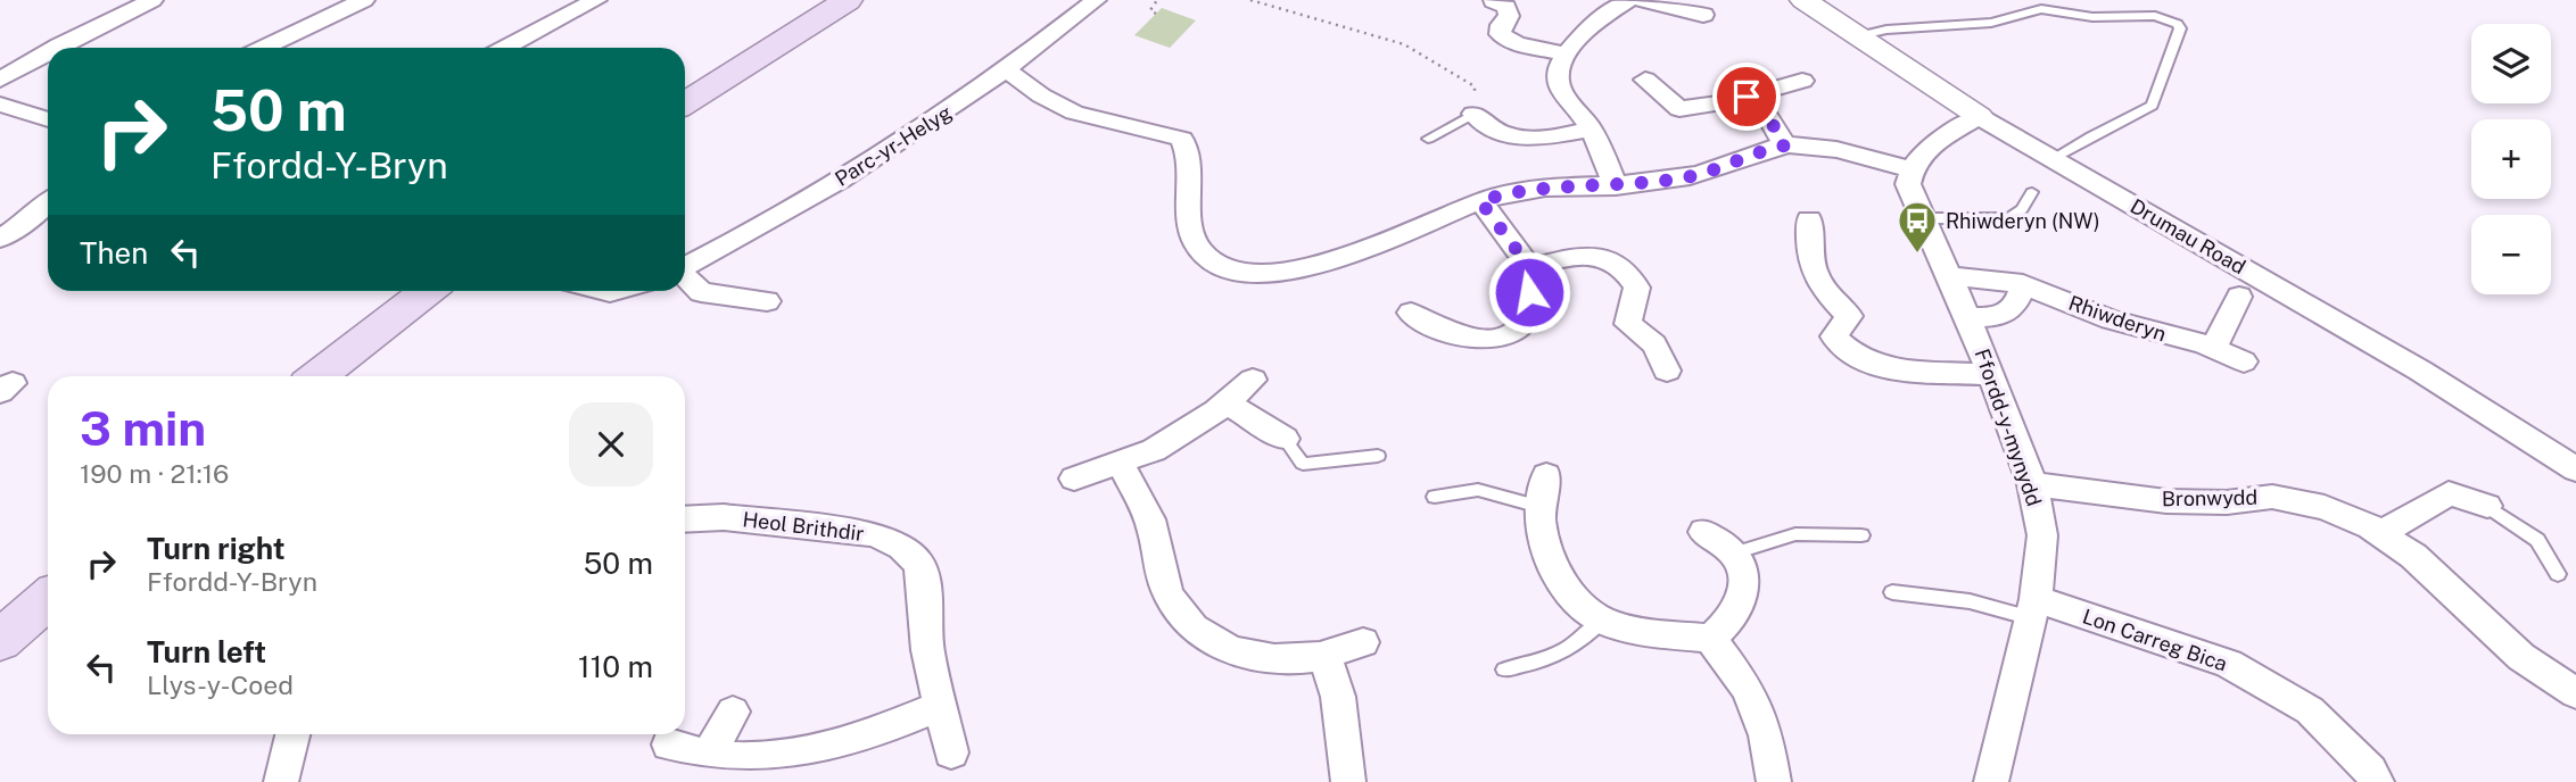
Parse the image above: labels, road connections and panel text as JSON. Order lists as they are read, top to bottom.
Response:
{
  "streets": {
    "street": [
      "Parc-yr-Helyg",
      "Drumau Road",
      "Rhiwderyn",
      "Ffordd-y-mynydd",
      "Bronwydd",
      "Heol Brithdir",
      "Lon Carreg Bica"
    ]
  },
  "crossings": [
    ["Rhiwderyn", "Ffordd-y-mynydd"],
    ["Ffordd-y-mynydd", "Bronwydd"],
    ["Ffordd-y-mynydd", "Lon Carreg Bica"]
  ],
  "places": {
    "bus stop": ["Rhiwderyn (NW)"]
  },
  "page": {
    "map_buttons": ["+", "−"],
    "turn": ["50 m", "Ffordd-Y-Bryn"],
    "then": "Then",
    "heading": ["3 min", "190 m · 21:16"],
    "list": [
      {
        "name": "Turn right",
        "note": "Ffordd-Y-Bryn",
        "value": "50 m"
      },
      {
        "name": "Turn left",
        "note": "Llys-y-Coed",
        "value": "110 m"
      }
    ]
  }
}
